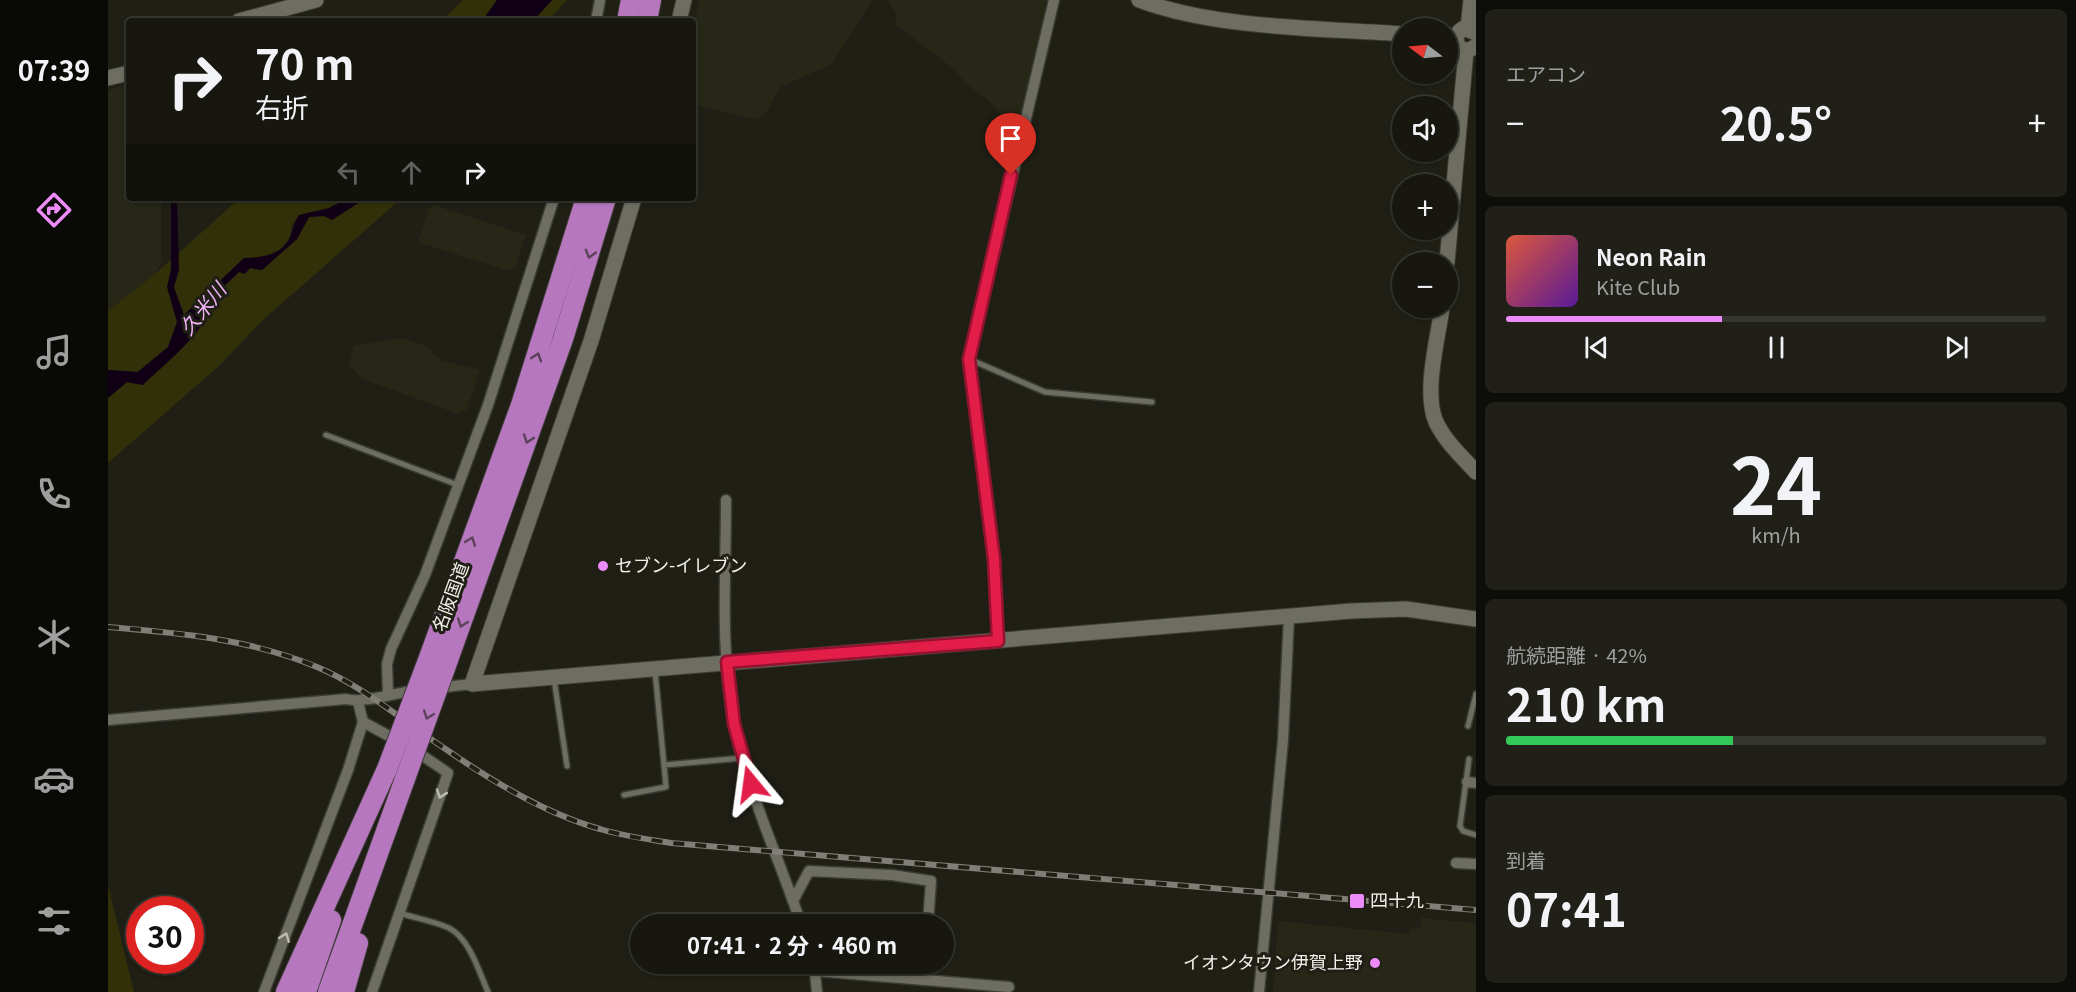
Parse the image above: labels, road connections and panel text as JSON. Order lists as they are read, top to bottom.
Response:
{
  "streets": {
    "highway": ["名阪国道"]
  },
  "water": ["久米川"],
  "places": {
    "other": ["セブン-イレブン", "イオンタウン伊賀上野"],
    "transit": ["四十九"]
  },
  "north": "left",
  "page": {
    "tabs": "07:39",
    "tile": [
      "エアコン",
      ["24", "km/h"],
      ["航続距離 · 42%", "210 km"],
      ["到着", "07:41"]
    ],
    "map_buttons": ["+", "−"],
    "turn": ["70 m", "右折"],
    "heat": ["−", "20.5°", "+"],
    "song": ["Neon Rain", "Kite Club"],
    "limit": "30",
    "trip": "07:41 · 2 分 · 460 m"
  }
}
